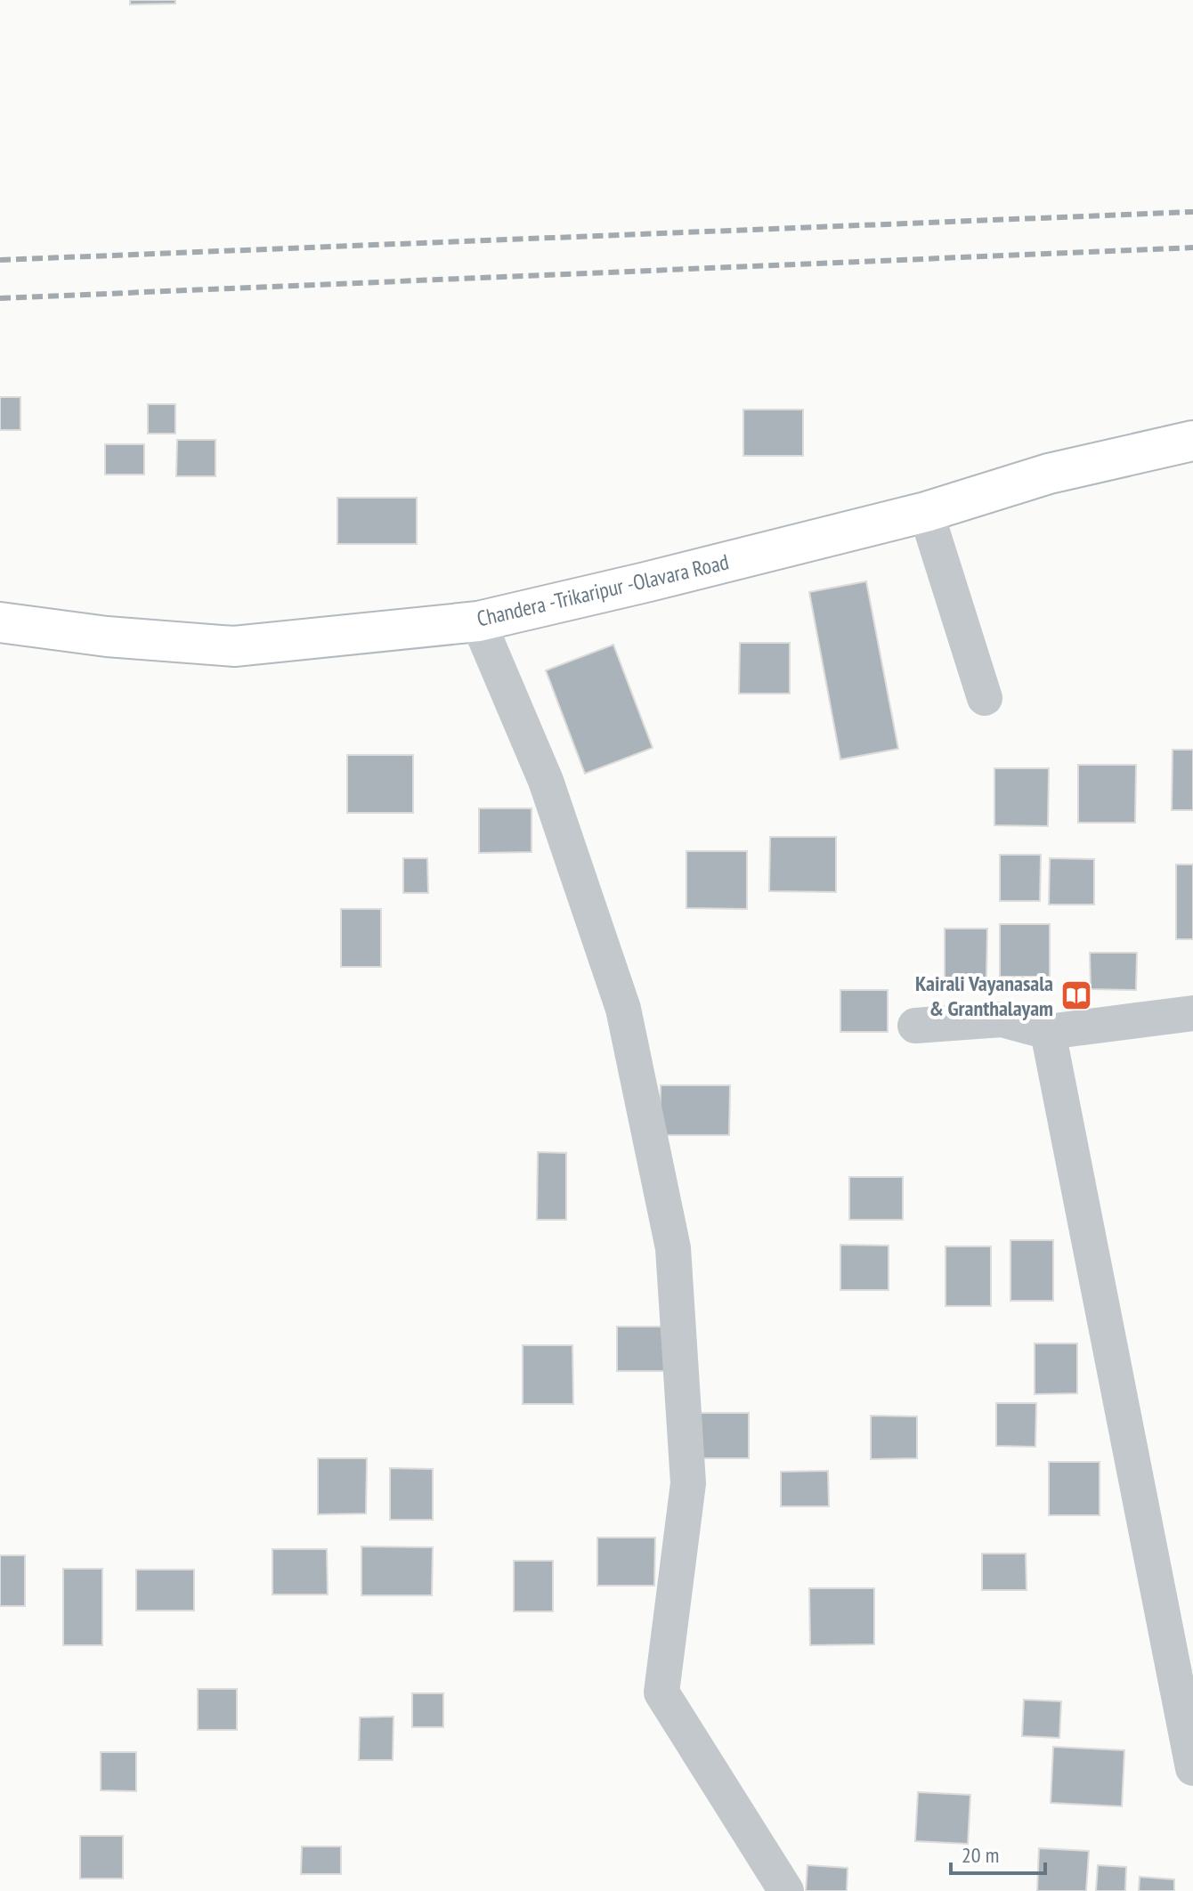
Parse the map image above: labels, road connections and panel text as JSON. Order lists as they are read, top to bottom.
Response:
{
  "streets": {
    "main road": ["Chandera -Trikaripur -Olavara Road"]
  },
  "places": {
    "library": ["Kairali Vayanasala & Granthalayam"]
  },
  "scale_bar": "20 m"
}
